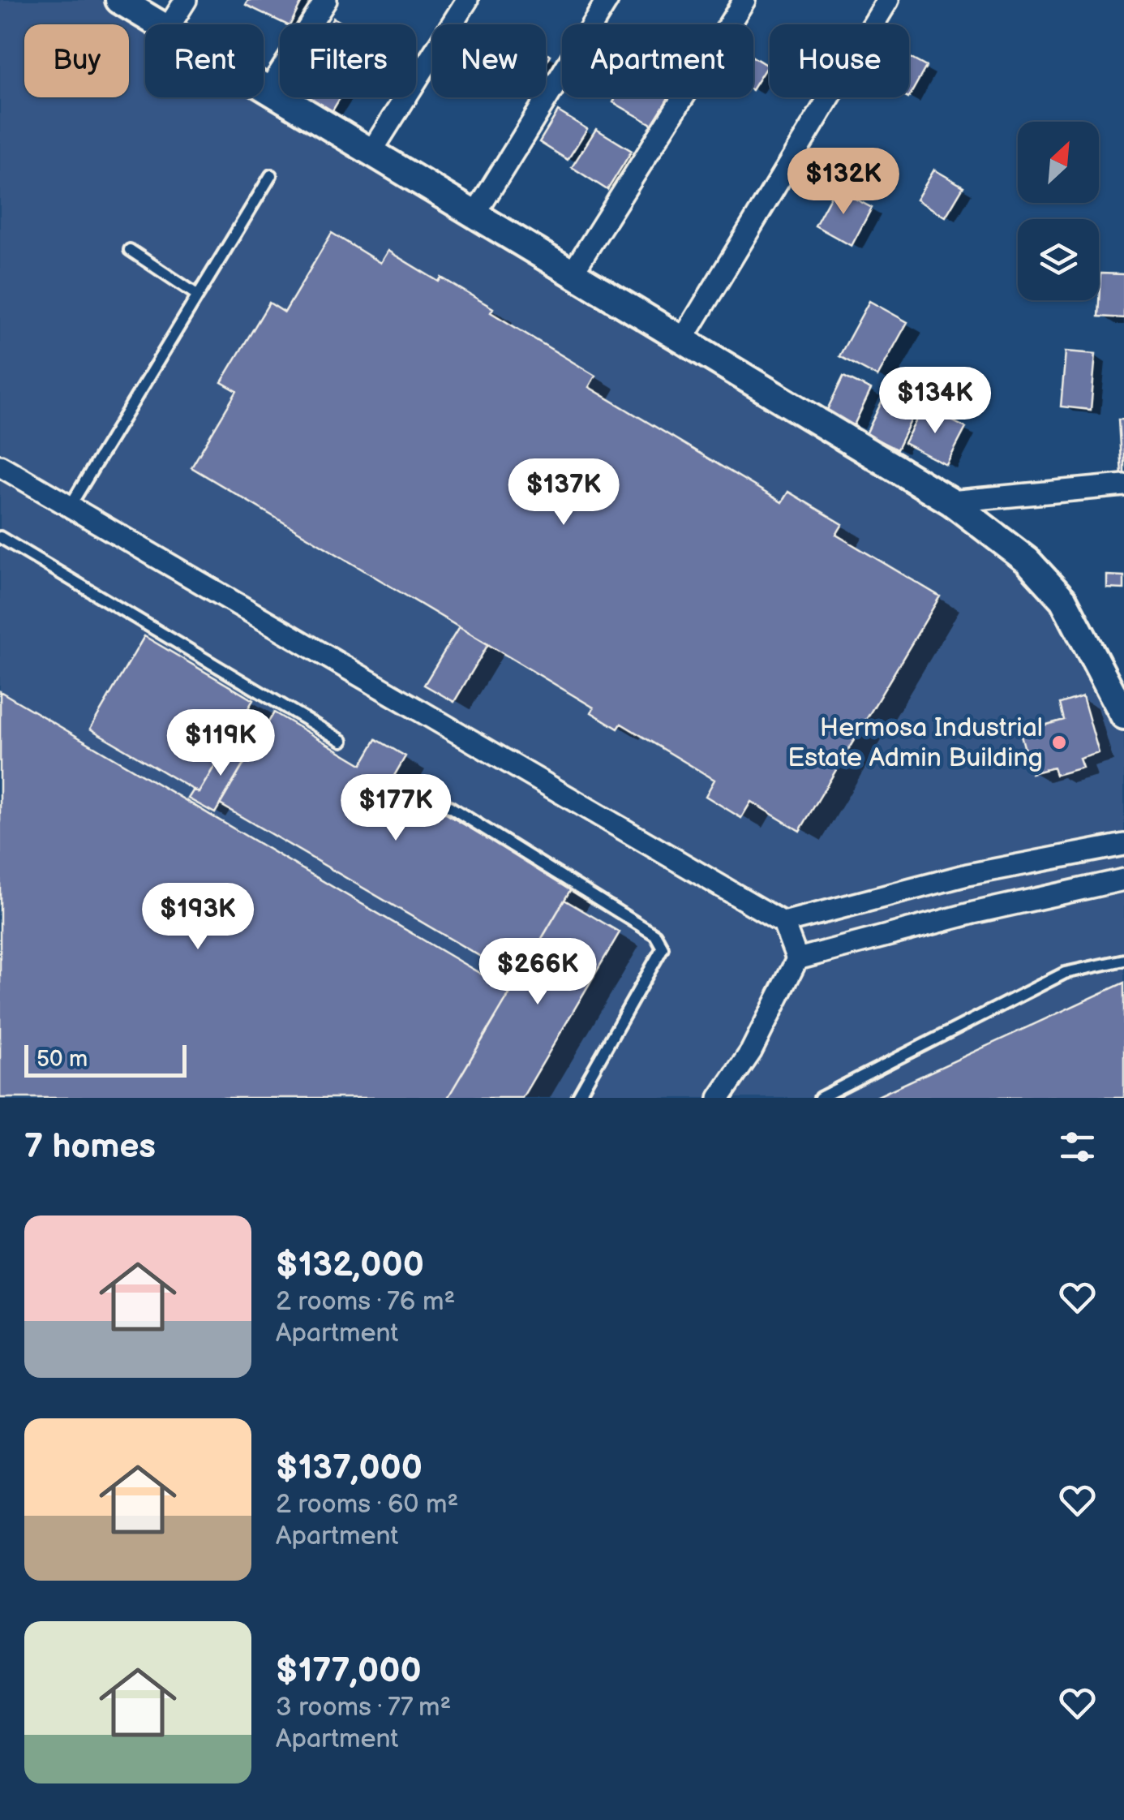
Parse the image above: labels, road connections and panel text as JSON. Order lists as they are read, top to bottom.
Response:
{
  "places": ["Hermosa Industrial Estate Admin Building"],
  "scale_bar": "50 m",
  "north": "top right",
  "page": {
    "chip": [
      "Buy",
      "Rent",
      "Filters",
      "New",
      "Apartment",
      "House"
    ],
    "price": [
      "$132K",
      "$134K",
      "$137K",
      "$119K",
      "$177K",
      "$193K",
      "$266K"
    ],
    "scale": "50 m",
    "heading": "7 homes",
    "list": [
      {
        "name": "$132,000",
        "note": "2 rooms · 76 m² · Apartment"
      },
      {
        "name": "$137,000",
        "note": "2 rooms · 60 m² · Apartment"
      },
      {
        "name": "$177,000",
        "note": "3 rooms · 77 m² · Apartment"
      }
    ]
  }
}
